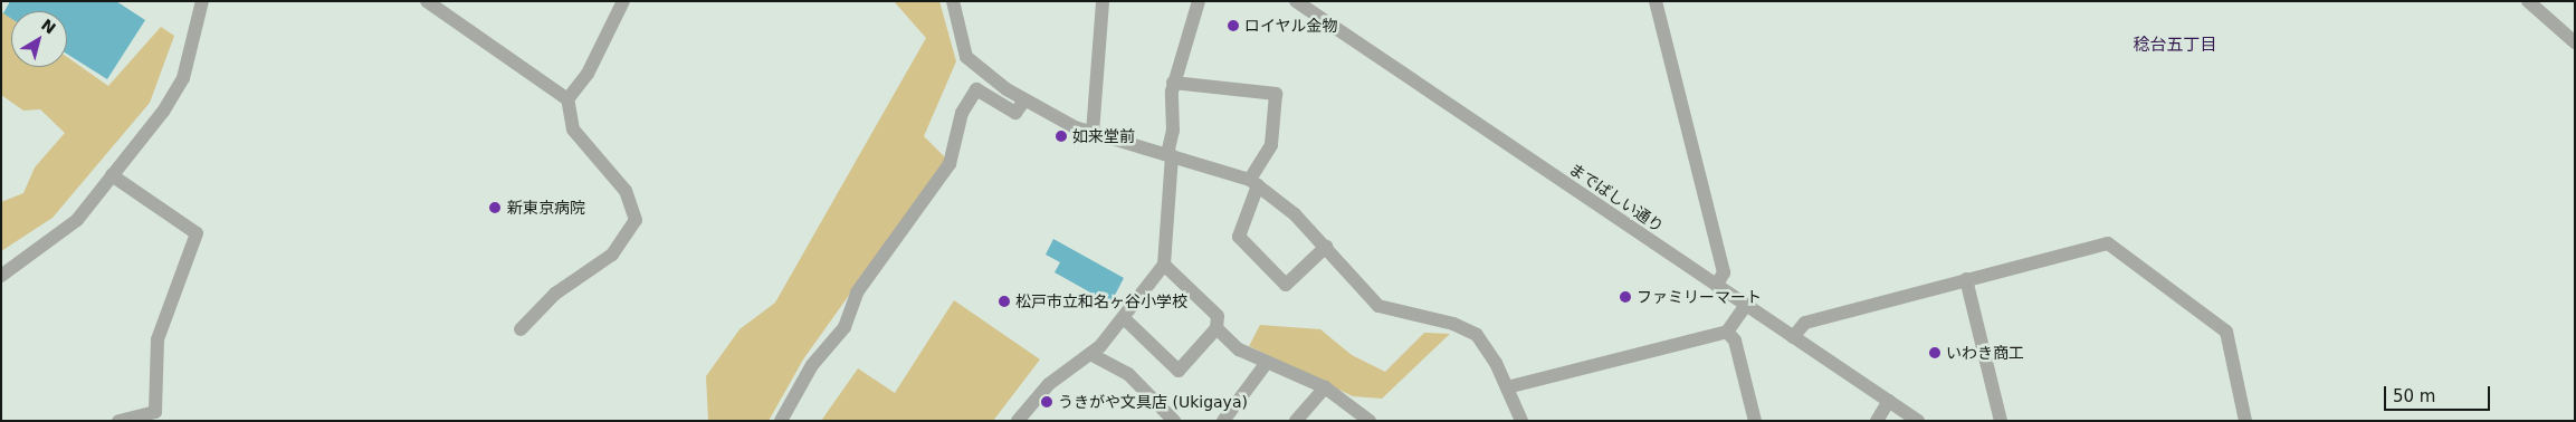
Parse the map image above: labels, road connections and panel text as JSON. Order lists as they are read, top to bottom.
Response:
{
  "streets": {
    "street": ["までばしい通り"]
  },
  "districts": ["稔台五丁目"],
  "places": [
    "ロイヤル金物",
    "如来堂前",
    "新東京病院",
    "ファミリーマート",
    "松戸市立和名ヶ谷小学校",
    "いわき商工",
    "うきがや文具店 (Ukigaya)"
  ],
  "scale_bar": "50 m",
  "north": "top right"
}
